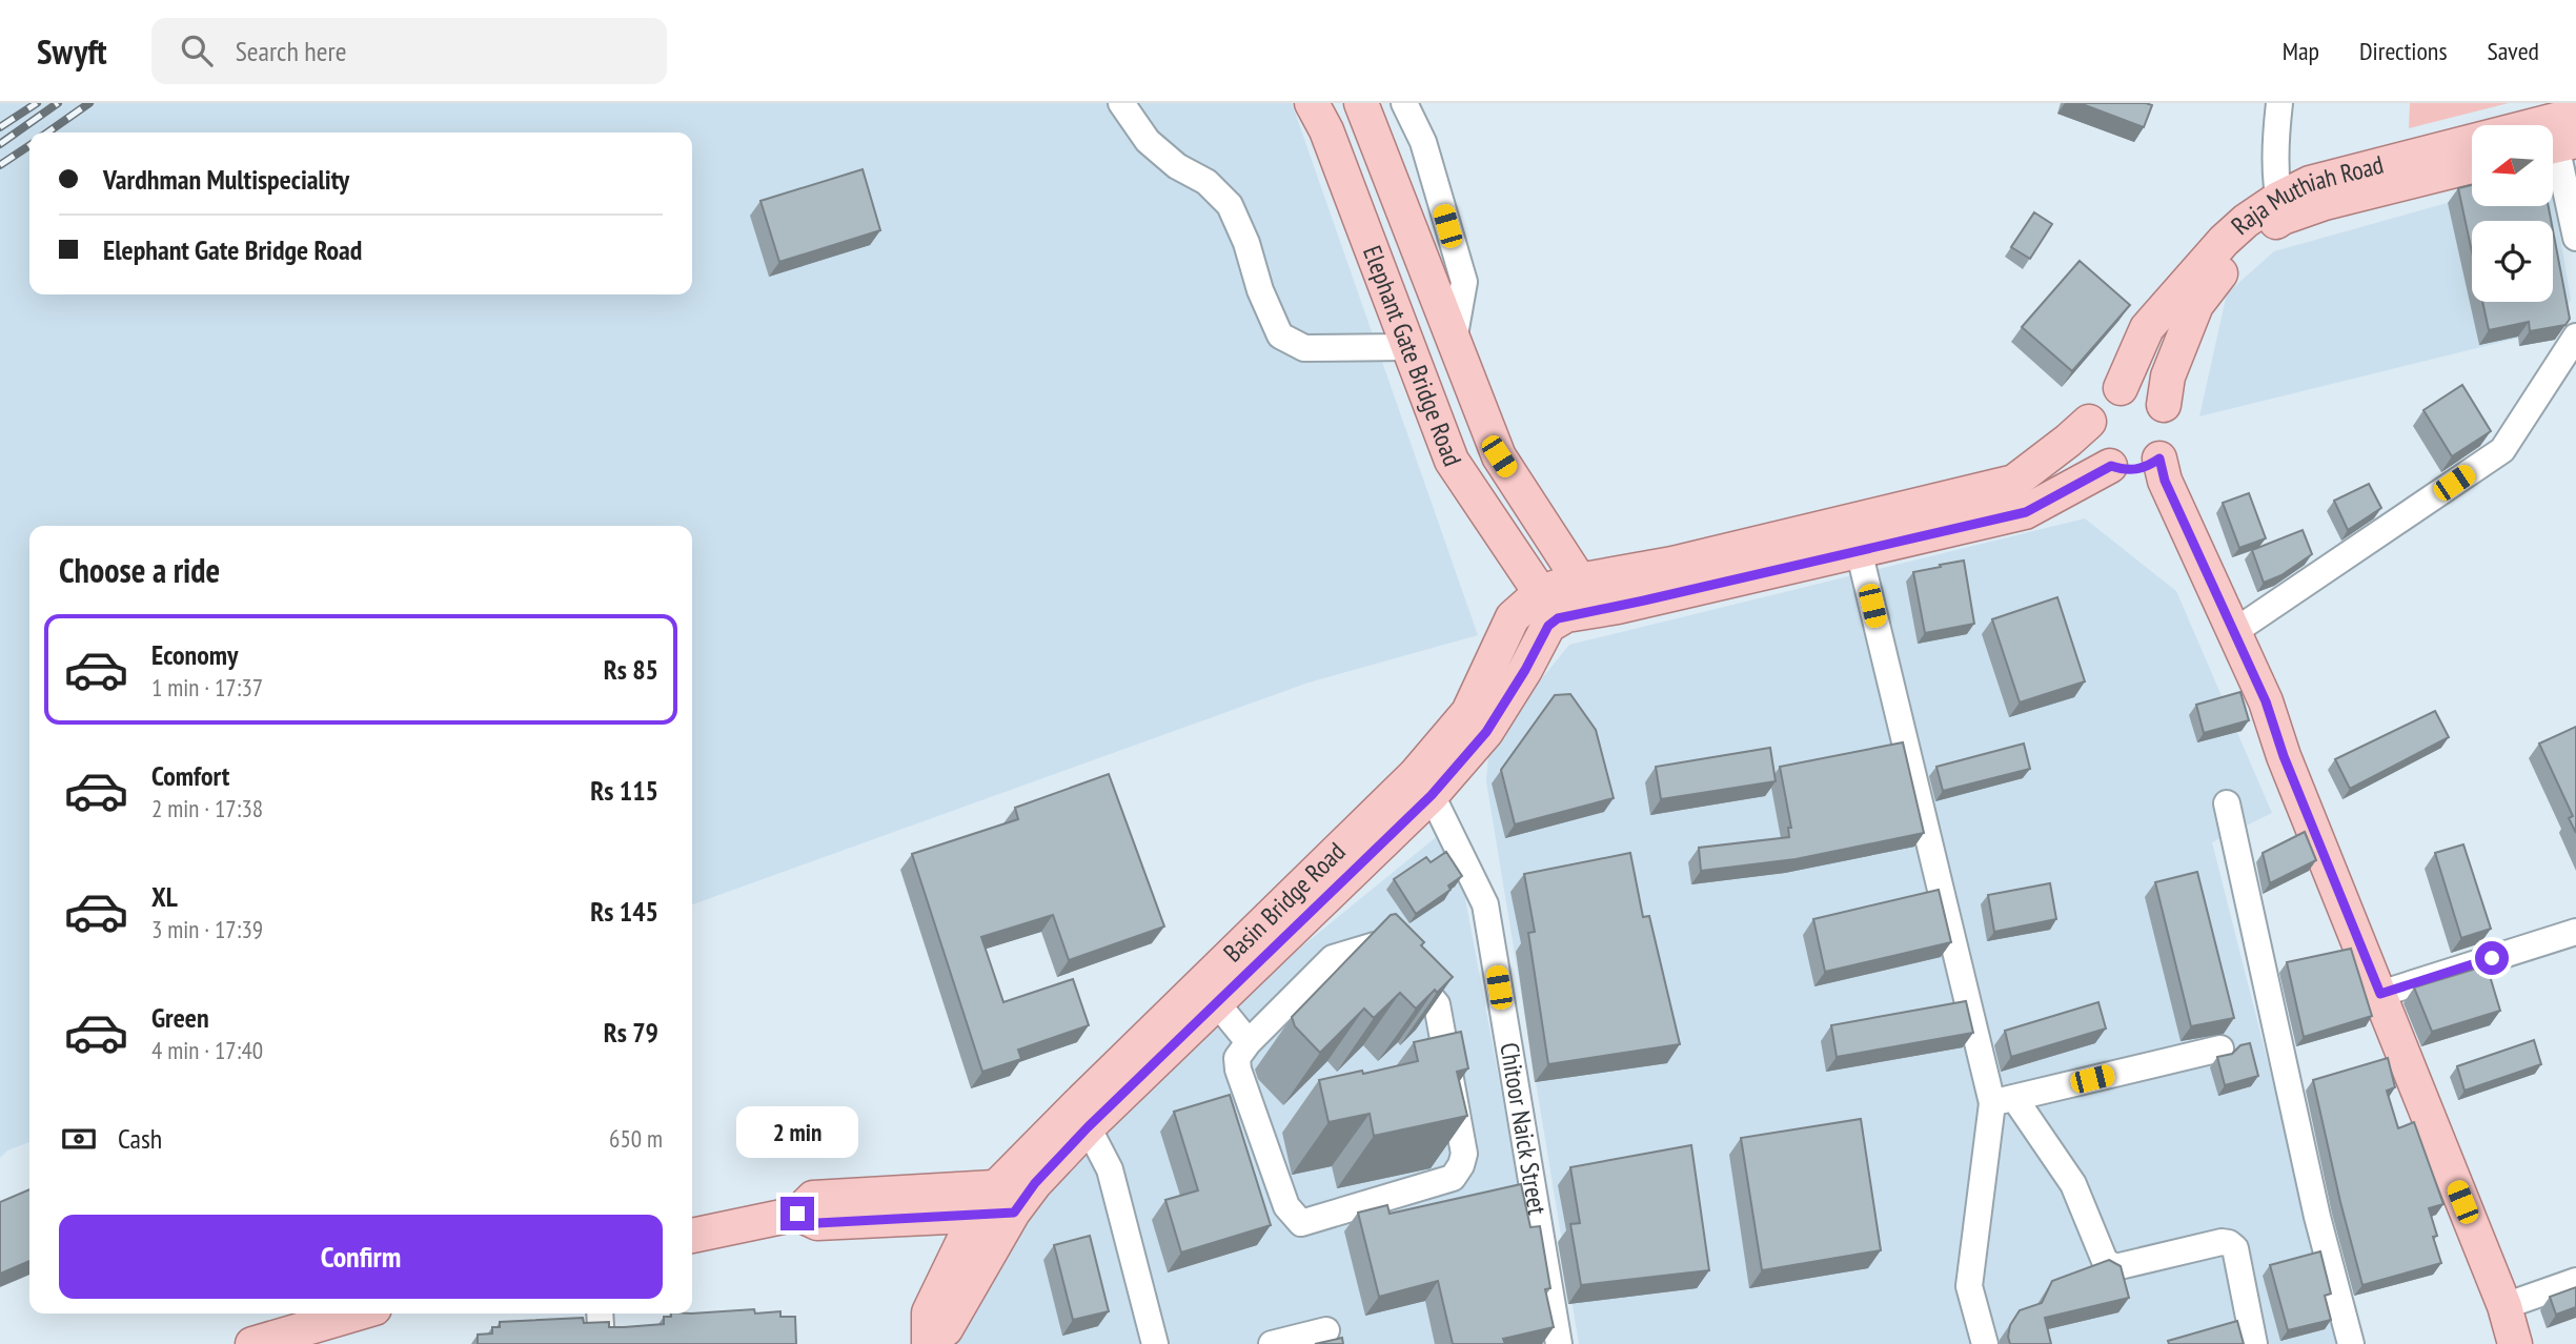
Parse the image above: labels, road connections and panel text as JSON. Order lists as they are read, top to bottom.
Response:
{
  "streets": {
    "main road": ["Raja Muthiah Road", "Elephant Gate Bridge Road", "Basin Bridge Road"],
    "street": ["Chitoor Naick Street"]
  },
  "crossings": [
    ["Elephant Gate Bridge Road", "Basin Bridge Road"]
  ],
  "north": "left",
  "page": {
    "header": "Swyft",
    "search": "Search here",
    "nav": ["Map", "Directions", "Saved"],
    "banner": ["Vardhman Multispeciality", "Elephant Gate Bridge Road"],
    "heading": "Choose a ride",
    "list": [
      {
        "name": "Economy",
        "note": "1 min · 17:37",
        "value": "Rs 85"
      },
      {
        "name": "Comfort",
        "note": "2 min · 17:38",
        "value": "Rs 115"
      },
      {
        "name": "XL",
        "note": "3 min · 17:39",
        "value": "Rs 145"
      },
      {
        "name": "Green",
        "note": "4 min · 17:40",
        "value": "Rs 79"
      }
    ],
    "pay": ["Cash", "650 m"],
    "bubble": "2 min",
    "buttons": "Confirm"
  }
}
